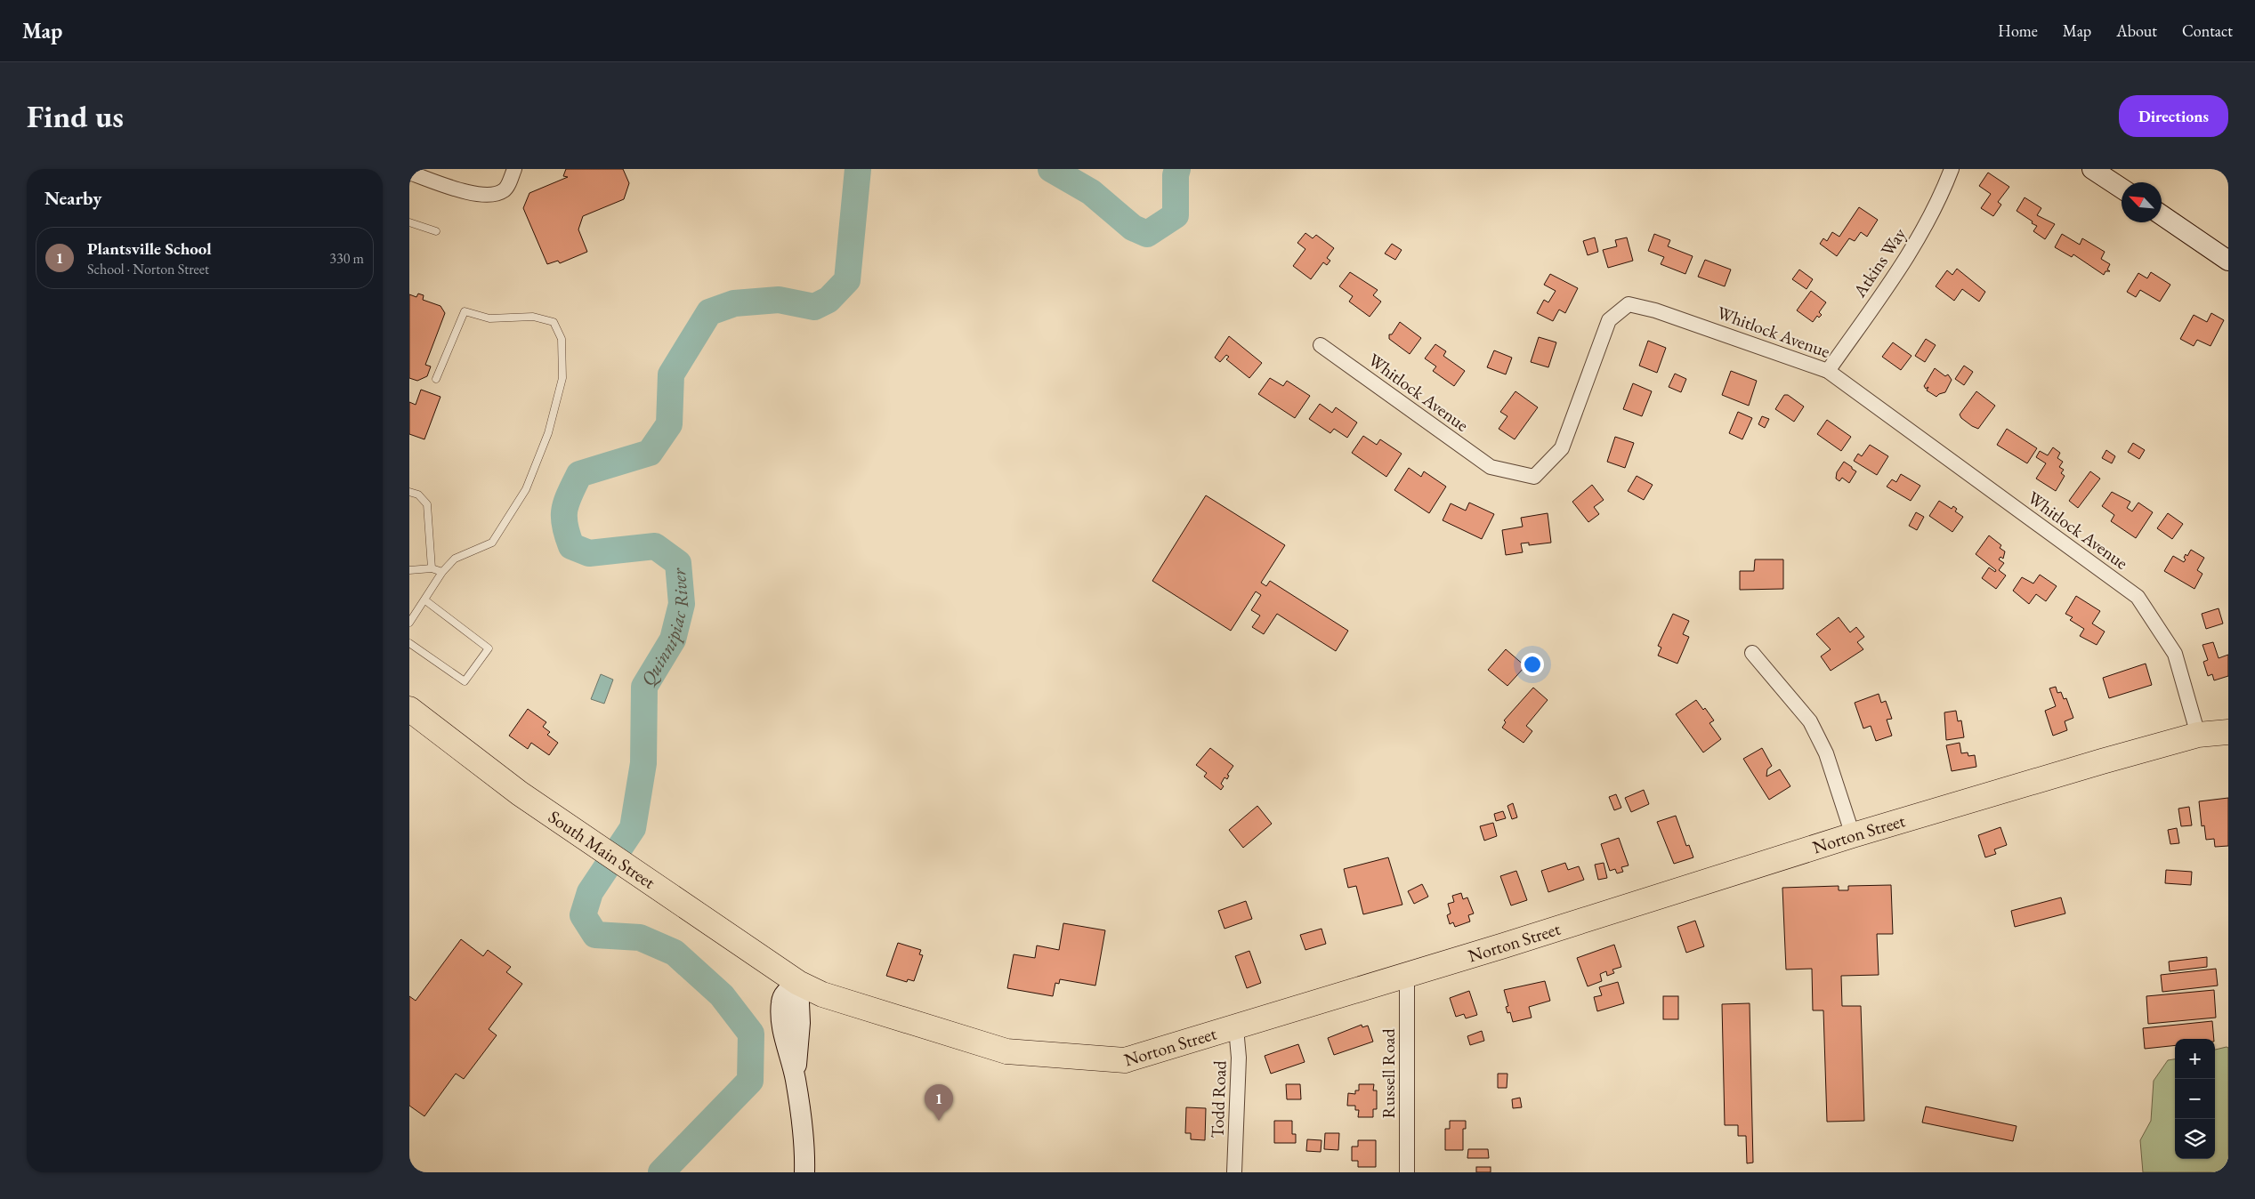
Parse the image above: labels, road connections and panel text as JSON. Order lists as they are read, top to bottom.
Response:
{
  "streets": {
    "highway": ["Norton Street", "South Main Street"],
    "street": [
      "Atkins Way",
      "Whitlock Avenue",
      "Russell Road",
      "Todd Road"
    ]
  },
  "crossings": [
    ["Atkins Way", "Whitlock Avenue"],
    ["Whitlock Avenue", "Norton Street"],
    ["Norton Street", "South Main Street"],
    ["Norton Street", "Russell Road"],
    ["Norton Street", "Todd Road"]
  ],
  "water": ["Quinnipiac River"],
  "north": "top left",
  "page": {
    "header": "Map",
    "nav": [
      "Home",
      "Map",
      "About",
      "Contact"
    ],
    "buttons": "Directions",
    "title": "Find us",
    "heading": "Nearby",
    "list": [
      {
        "mark": "1",
        "name": "Plantsville School",
        "note": "School · Norton Street",
        "value": "330 m"
      }
    ],
    "map_buttons": ["+", "−"],
    "pins": "1"
  }
}
